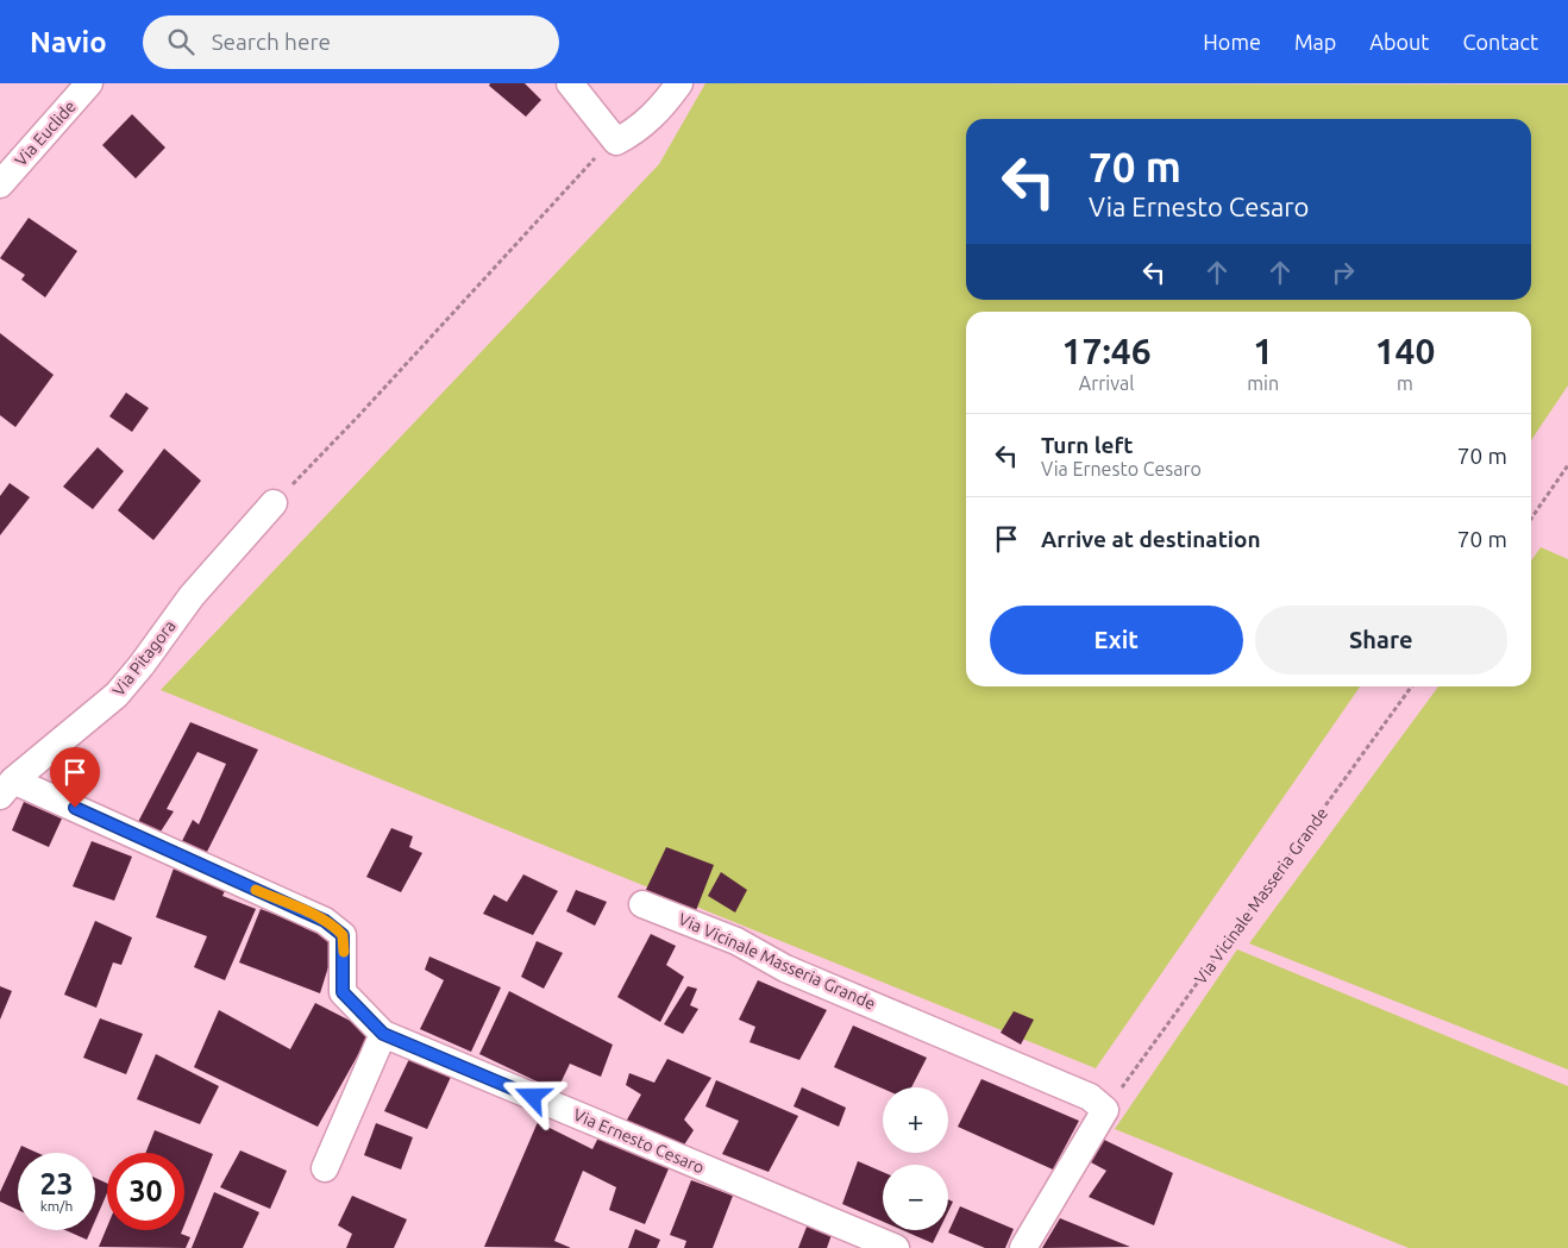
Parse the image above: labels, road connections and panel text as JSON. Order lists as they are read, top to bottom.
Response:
{
  "streets": {
    "street": [
      "Via Euclide",
      "Via Pitagora",
      "Via Vicinale Masseria Grande",
      "Via Ernesto Cesaro"
    ]
  },
  "crossings": [
    ["Via Pitagora", "Via Ernesto Cesaro"]
  ],
  "page": {
    "header": "Navio",
    "search": "Search here",
    "nav": [
      "Home",
      "Map",
      "About",
      "Contact"
    ],
    "turn": ["70 m", "Via Ernesto Cesaro"],
    "eta": [
      "17:46",
      "Arrival",
      "1",
      "min",
      "140",
      "m"
    ],
    "list": [
      {
        "name": "Turn left",
        "note": "Via Ernesto Cesaro",
        "value": "70 m"
      },
      {
        "name": "Arrive at destination",
        "value": "70 m"
      }
    ],
    "buttons": ["Exit", "Share"],
    "map_buttons": ["+", "−"],
    "speed": "23 km/h",
    "limit": "30"
  }
}
